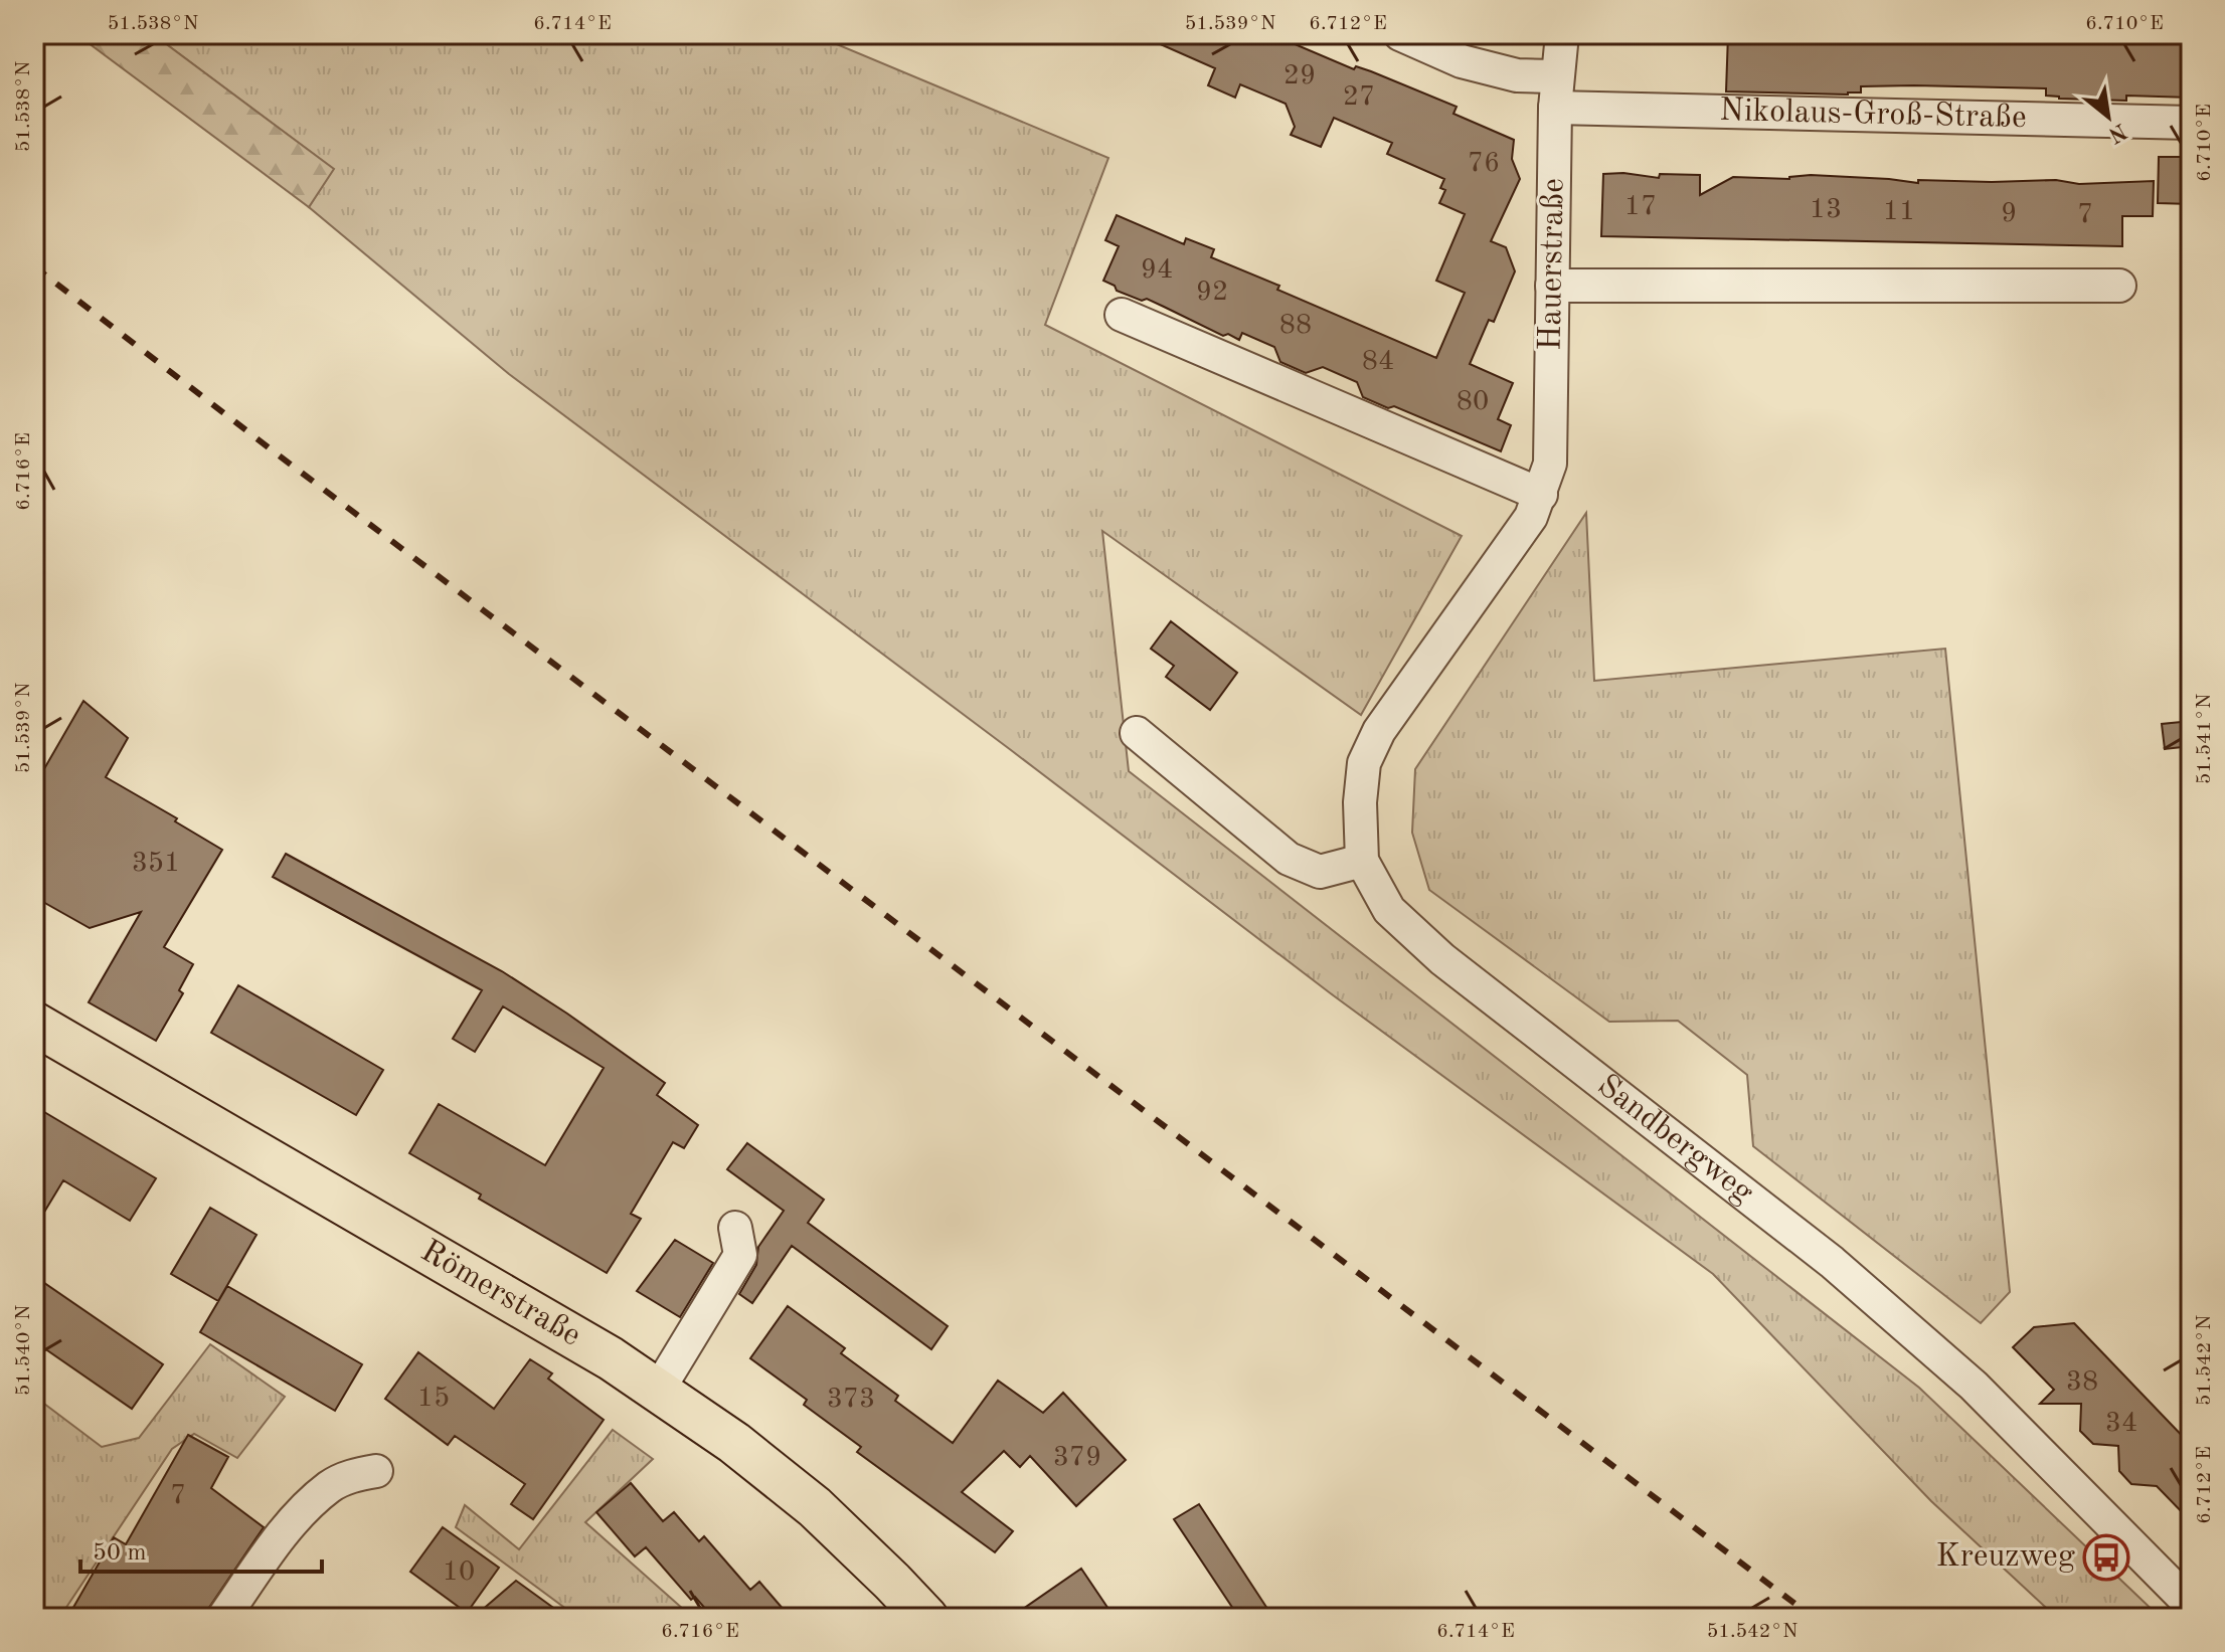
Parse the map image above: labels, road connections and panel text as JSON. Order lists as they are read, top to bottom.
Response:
{
  "streets": {
    "main road": ["Römerstraße"],
    "street": ["Nikolaus-Groß-Straße", "Hauerstraße", "Sandbergweg"]
  },
  "crossings": [
    ["Nikolaus-Groß-Straße", "Hauerstraße"],
    ["Hauerstraße", "Sandbergweg"]
  ],
  "places": {
    "bus stop": ["Kreuzweg"]
  },
  "house_numbers": [
    "29",
    "27",
    "76",
    "17",
    "13",
    "11",
    "9",
    "7",
    "94",
    "92",
    "88",
    "84",
    "80",
    "351",
    "38",
    "15",
    "373",
    "34",
    "379",
    "7",
    "10"
  ],
  "scale_bar": "50 m",
  "north": "bottom right",
  "coordinates": [
    "51.538°N",
    "6.714°E",
    "51.539°N",
    "6.712°E",
    "6.710°E",
    "6.716°E",
    "51.541°N",
    "51.540°N",
    "51.542°N"
  ]
}
